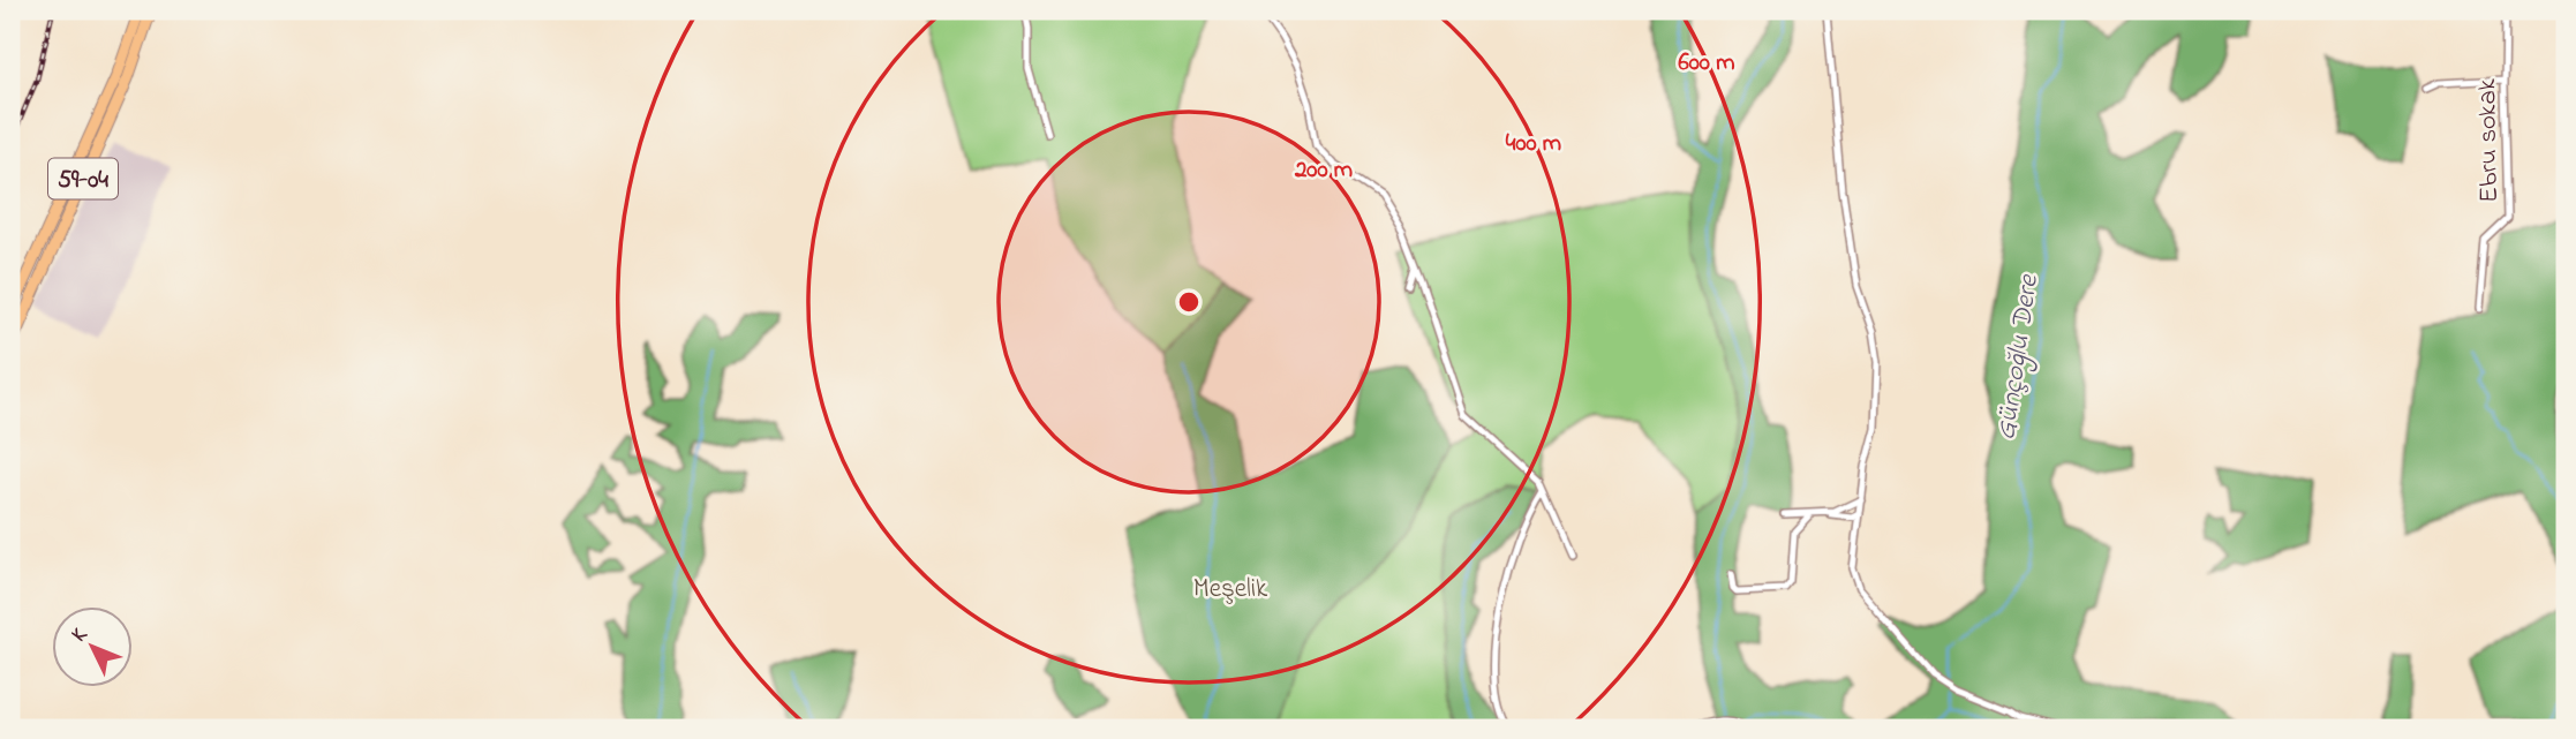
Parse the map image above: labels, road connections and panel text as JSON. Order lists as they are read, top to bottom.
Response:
{
  "streets": {
    "main road": ["59-04"],
    "street": ["Ebru sokak"]
  },
  "water": ["Günçoğlu Dere"],
  "parks": ["Meşelik"],
  "north": "top left",
  "rings": ["600 m", "400 m", "200 m"]
}
